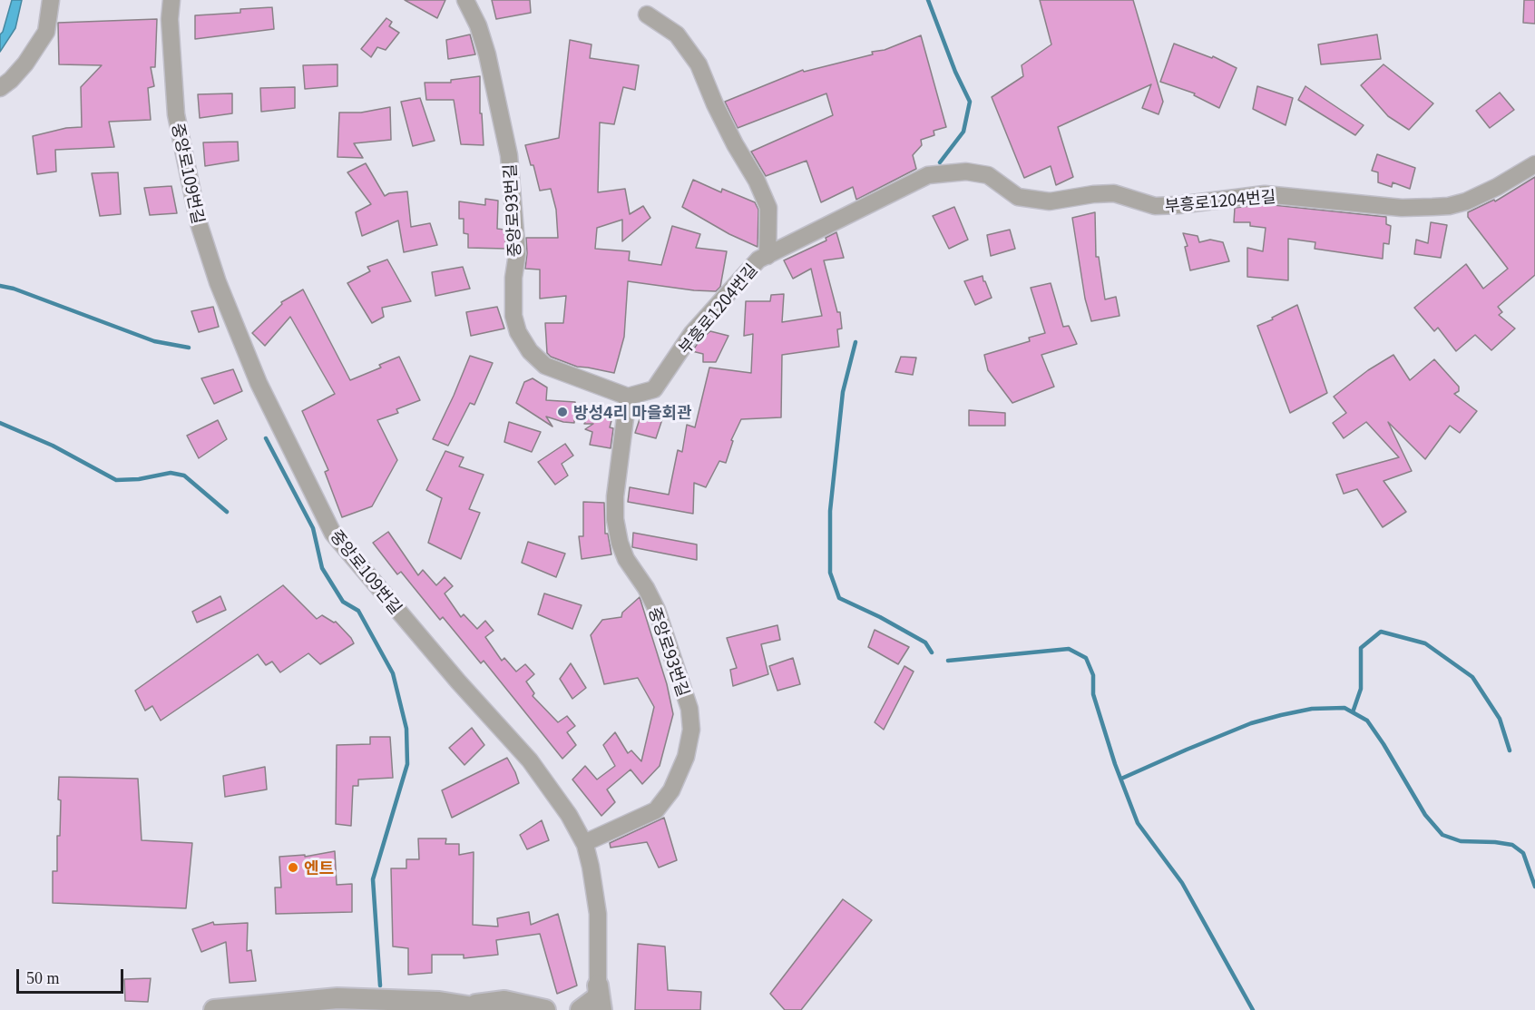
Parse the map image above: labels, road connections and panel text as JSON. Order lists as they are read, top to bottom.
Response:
{
  "streets": {
    "street": ["중앙로109번길", "부흥로1204번길", "중앙로93번길"]
  },
  "crossings": [
    ["중앙로109번길", "중앙로93번길"],
    ["부흥로1204번길", "중앙로93번길"]
  ],
  "places": ["방성4리 마을회관", "엔트"],
  "scale_bar": "50 m"
}
